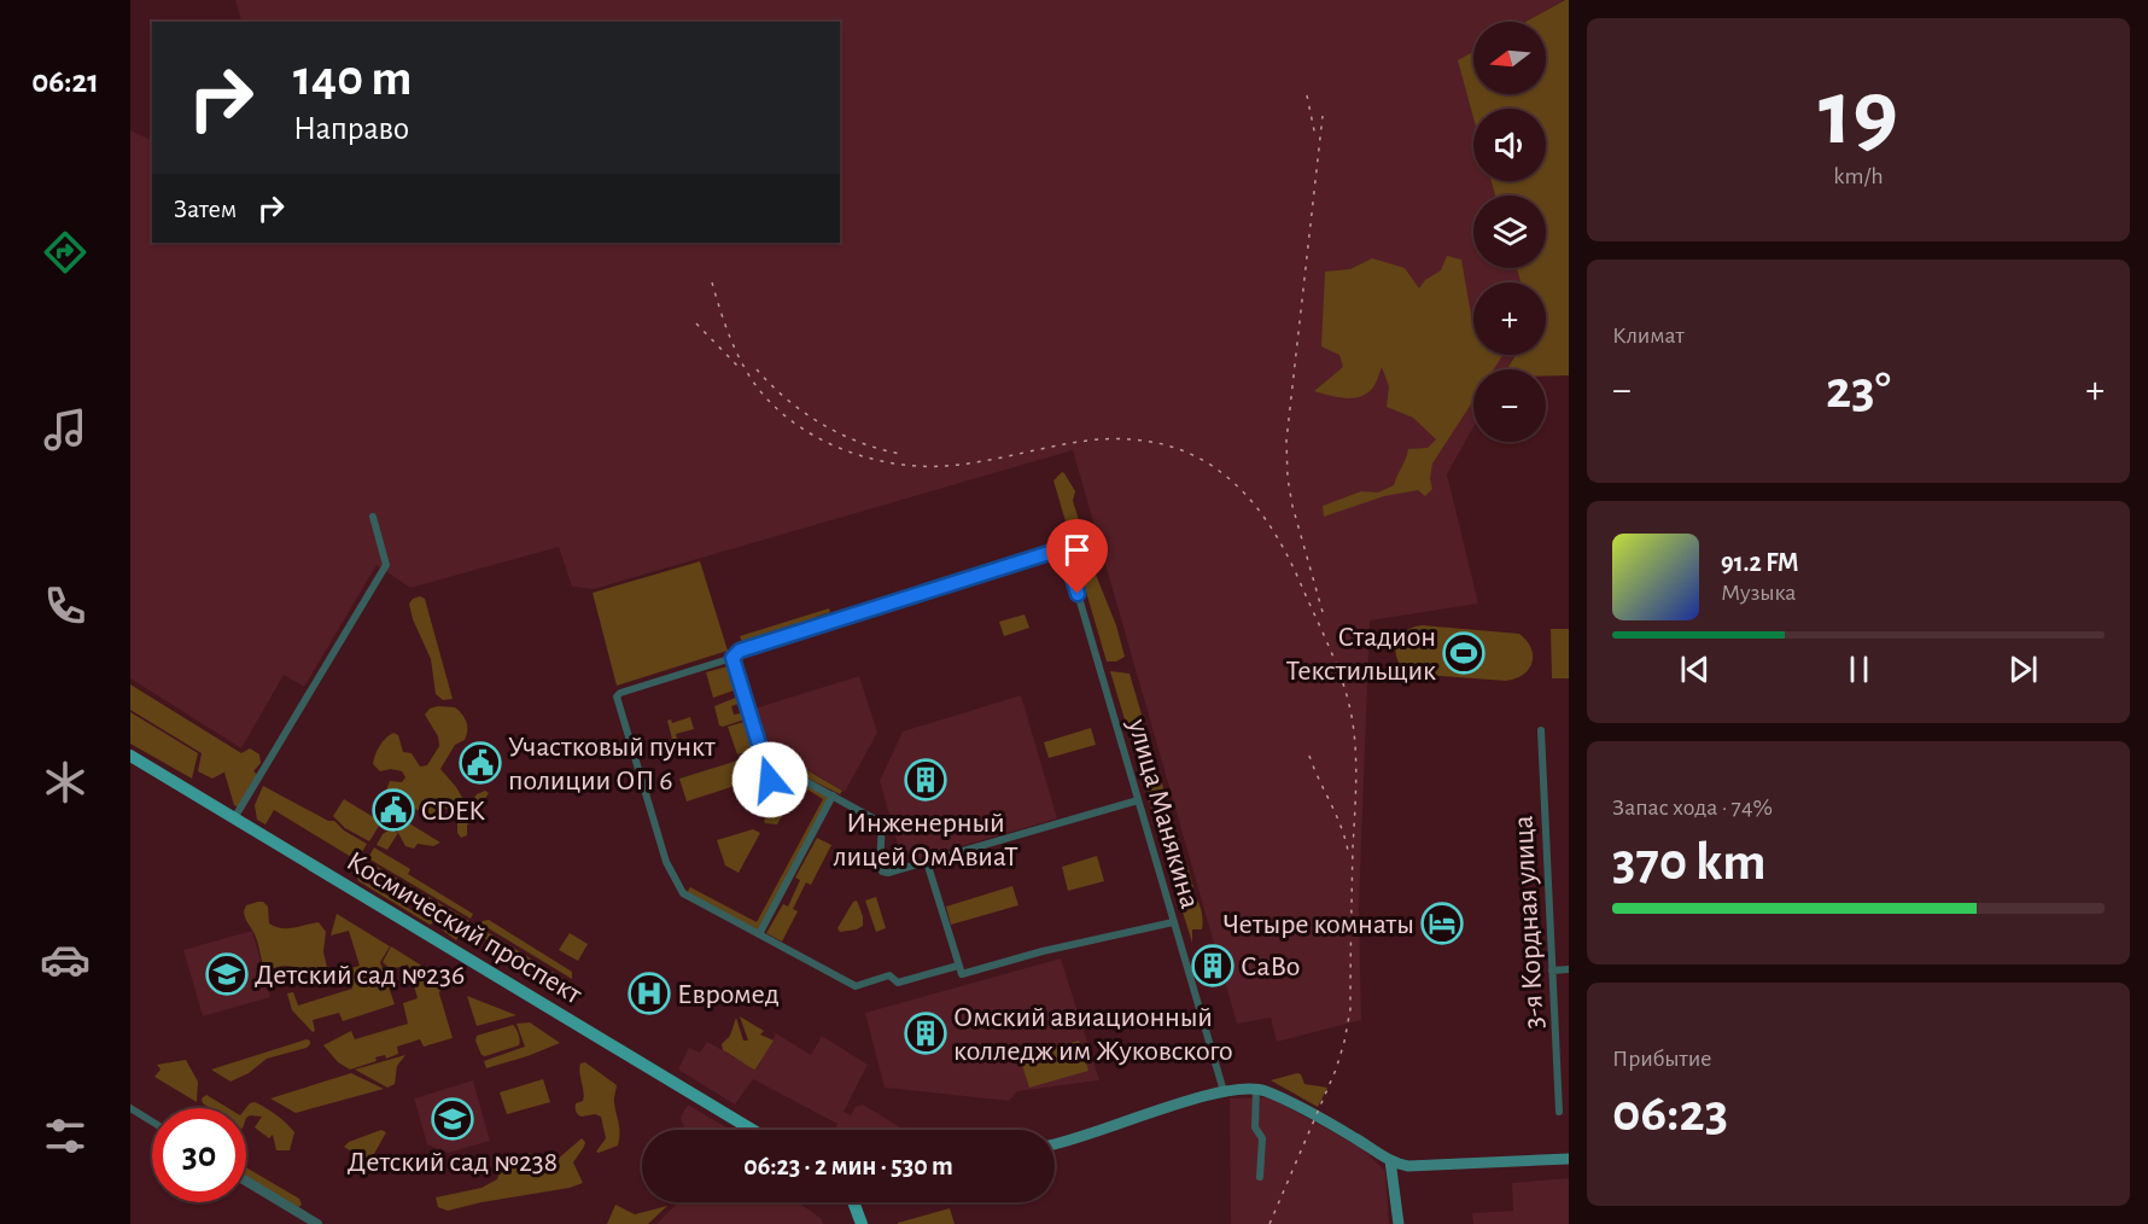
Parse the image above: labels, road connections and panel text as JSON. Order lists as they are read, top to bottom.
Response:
{
  "streets": {
    "main road": ["Космический проспект"],
    "street": ["улица Манякина", "3-я Кордная улица"]
  },
  "places": {
    "sports": ["Стадион Текстильщик"],
    "public building": ["Участковый пункт полиции ОП 6", "CDEK"],
    "building": ["Инженерный лицей ОмАвиаТ", "СаВо", "Омский авиационный колледж им Жуковского"],
    "hotel": ["Четыре комнаты"],
    "school or university": ["Детский сад №236", "Детский сад №238"],
    "hospital": ["Евромед"]
  },
  "north": "left",
  "page": {
    "tabs": "06:21",
    "tile": [
      ["19", "km/h"],
      "Климат",
      ["Запас хода · 74%", "370 km"],
      ["Прибытие", "06:23"]
    ],
    "map_buttons": ["+", "−"],
    "turn": ["140 m", "Направо"],
    "then": "Затем",
    "heat": ["−", "23°", "+"],
    "song": ["91.2 FM", "Музыка"],
    "limit": "30",
    "trip": "06:23 · 2 мин · 530 m"
  }
}
